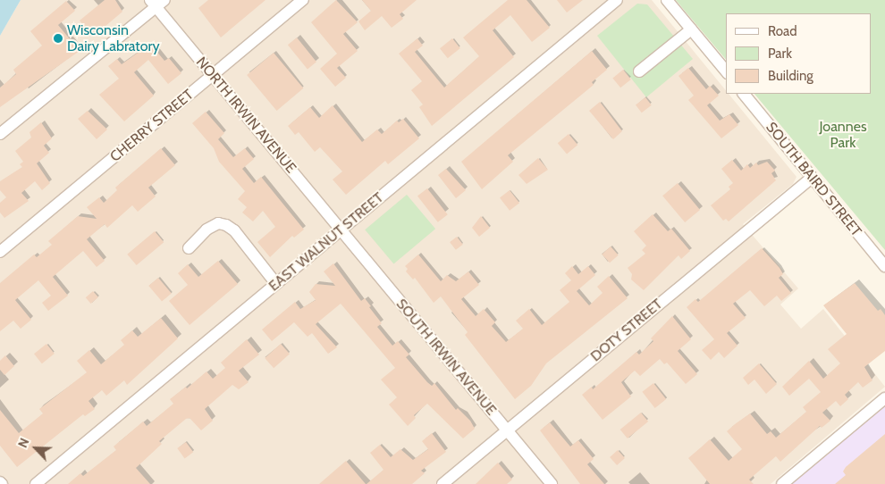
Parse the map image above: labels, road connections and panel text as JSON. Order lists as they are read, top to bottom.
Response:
{
  "streets": {
    "street": [
      "NORTH IRWIN AVENUE",
      "CHERRY STREET",
      "SOUTH BAIRD STREET",
      "EAST WALNUT STREET",
      "DOTY STREET",
      "SOUTH IRWIN AVENUE"
    ]
  },
  "crossings": [
    ["NORTH IRWIN AVENUE", "CHERRY STREET"],
    ["NORTH IRWIN AVENUE", "EAST WALNUT STREET"],
    ["NORTH IRWIN AVENUE", "SOUTH IRWIN AVENUE"],
    ["SOUTH BAIRD STREET", "DOTY STREET"],
    ["EAST WALNUT STREET", "SOUTH IRWIN AVENUE"],
    ["DOTY STREET", "SOUTH IRWIN AVENUE"]
  ],
  "parks": ["Joannes Park"],
  "places": ["Wisconsin Dairy Labratory"],
  "legend": ["Road", "Park", "Building"],
  "north": "top left"
}
